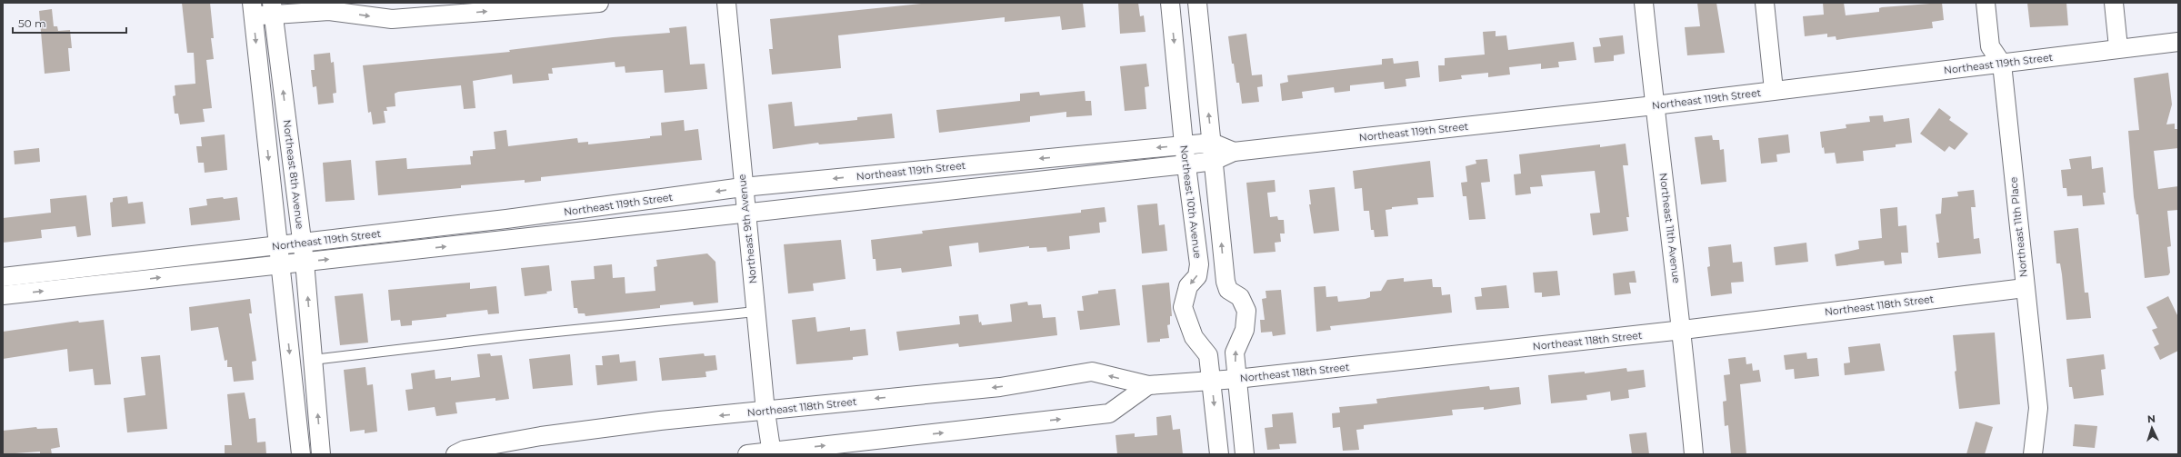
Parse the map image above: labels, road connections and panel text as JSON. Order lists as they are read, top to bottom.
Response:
{
  "streets": {
    "street": [
      "Northeast 119th Street",
      "Northeast 8th Avenue",
      "Northeast 10th Avenue",
      "Northeast 11th Place",
      "Northeast 11th Avenue",
      "Northeast 9th Avenue",
      "Northeast 118th Street"
    ]
  },
  "crossings": [
    ["Northeast 119th Street", "Northeast 8th Avenue"],
    ["Northeast 119th Street", "Northeast 10th Avenue"],
    ["Northeast 119th Street", "Northeast 11th Place"],
    ["Northeast 119th Street", "Northeast 11th Avenue"],
    ["Northeast 119th Street", "Northeast 9th Avenue"],
    ["Northeast 10th Avenue", "Northeast 118th Street"],
    ["Northeast 11th Place", "Northeast 118th Street"],
    ["Northeast 11th Avenue", "Northeast 118th Street"],
    ["Northeast 9th Avenue", "Northeast 118th Street"]
  ],
  "scale_bar": "50 m",
  "north": "top"
}
